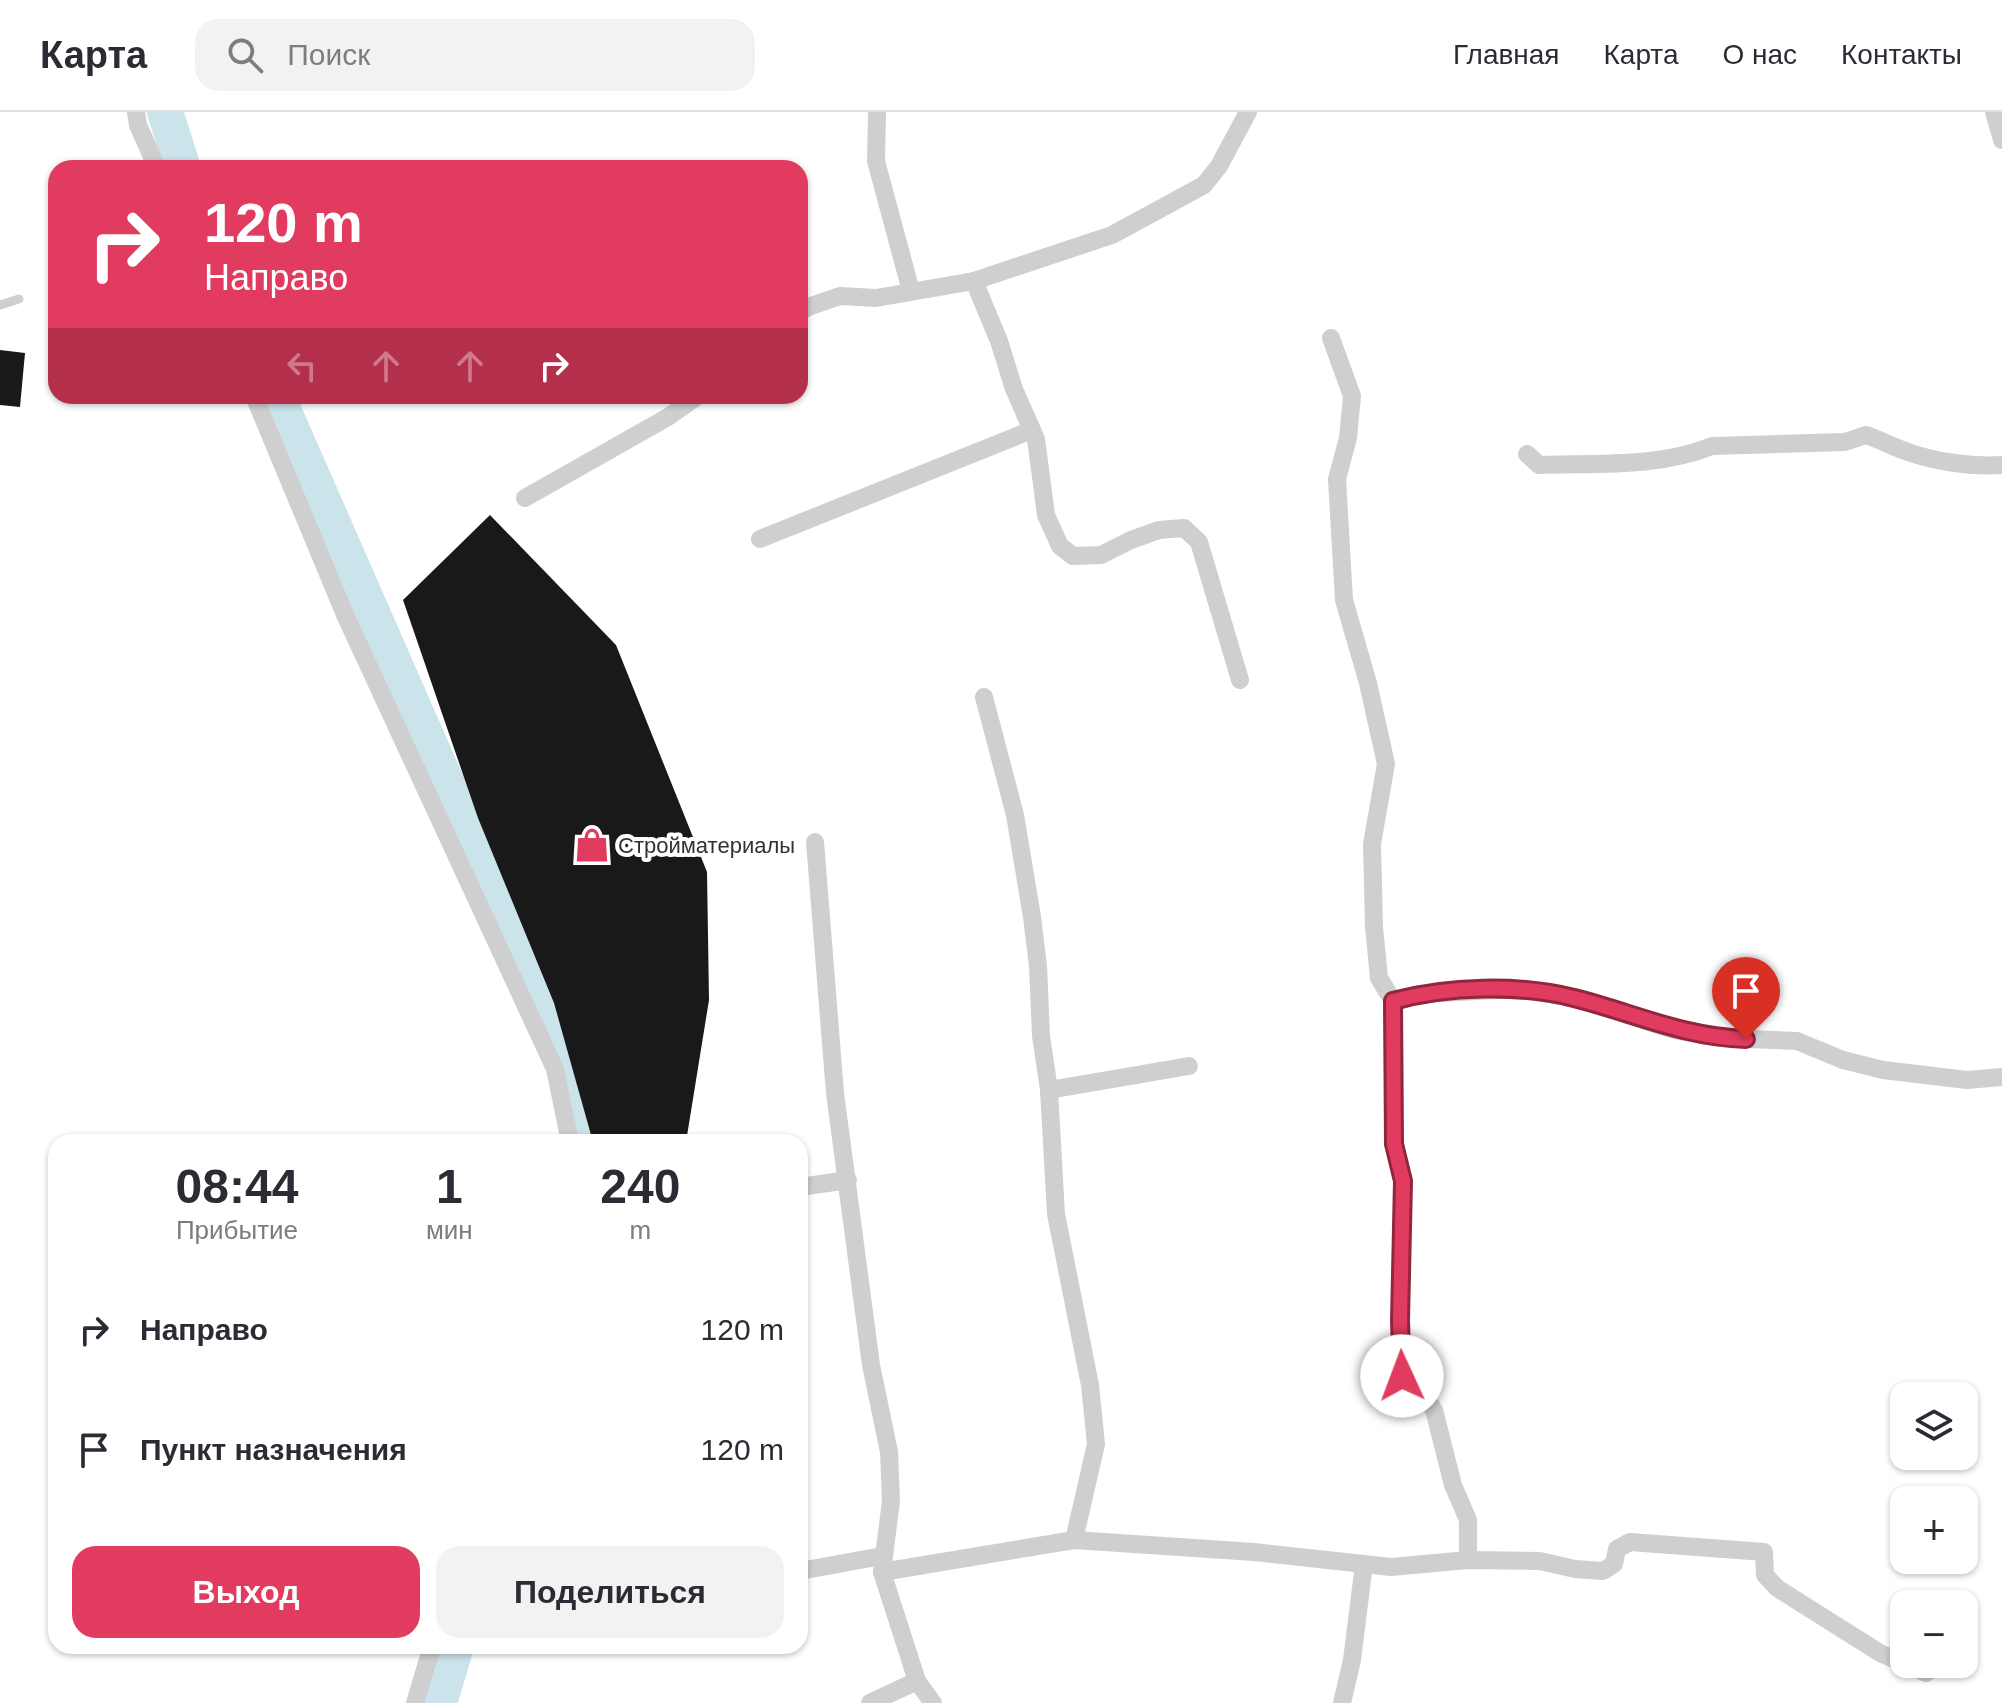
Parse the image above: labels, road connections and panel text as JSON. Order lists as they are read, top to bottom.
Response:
{
  "places": {
    "shop": ["Стройматериалы"]
  },
  "page": {
    "header": "Карта",
    "search": "Поиск",
    "nav": [
      "Главная",
      "Карта",
      "О нас",
      "Контакты"
    ],
    "turn": ["120 m", "Направо"],
    "eta": [
      "08:44",
      "Прибытие",
      "1",
      "мин",
      "240",
      "m"
    ],
    "list": [
      {
        "name": "Направо",
        "value": "120 m"
      },
      {
        "name": "Пункт назначения",
        "value": "120 m"
      }
    ],
    "map_buttons": ["+", "−"],
    "buttons": ["Выход", "Поделиться"]
  }
}
